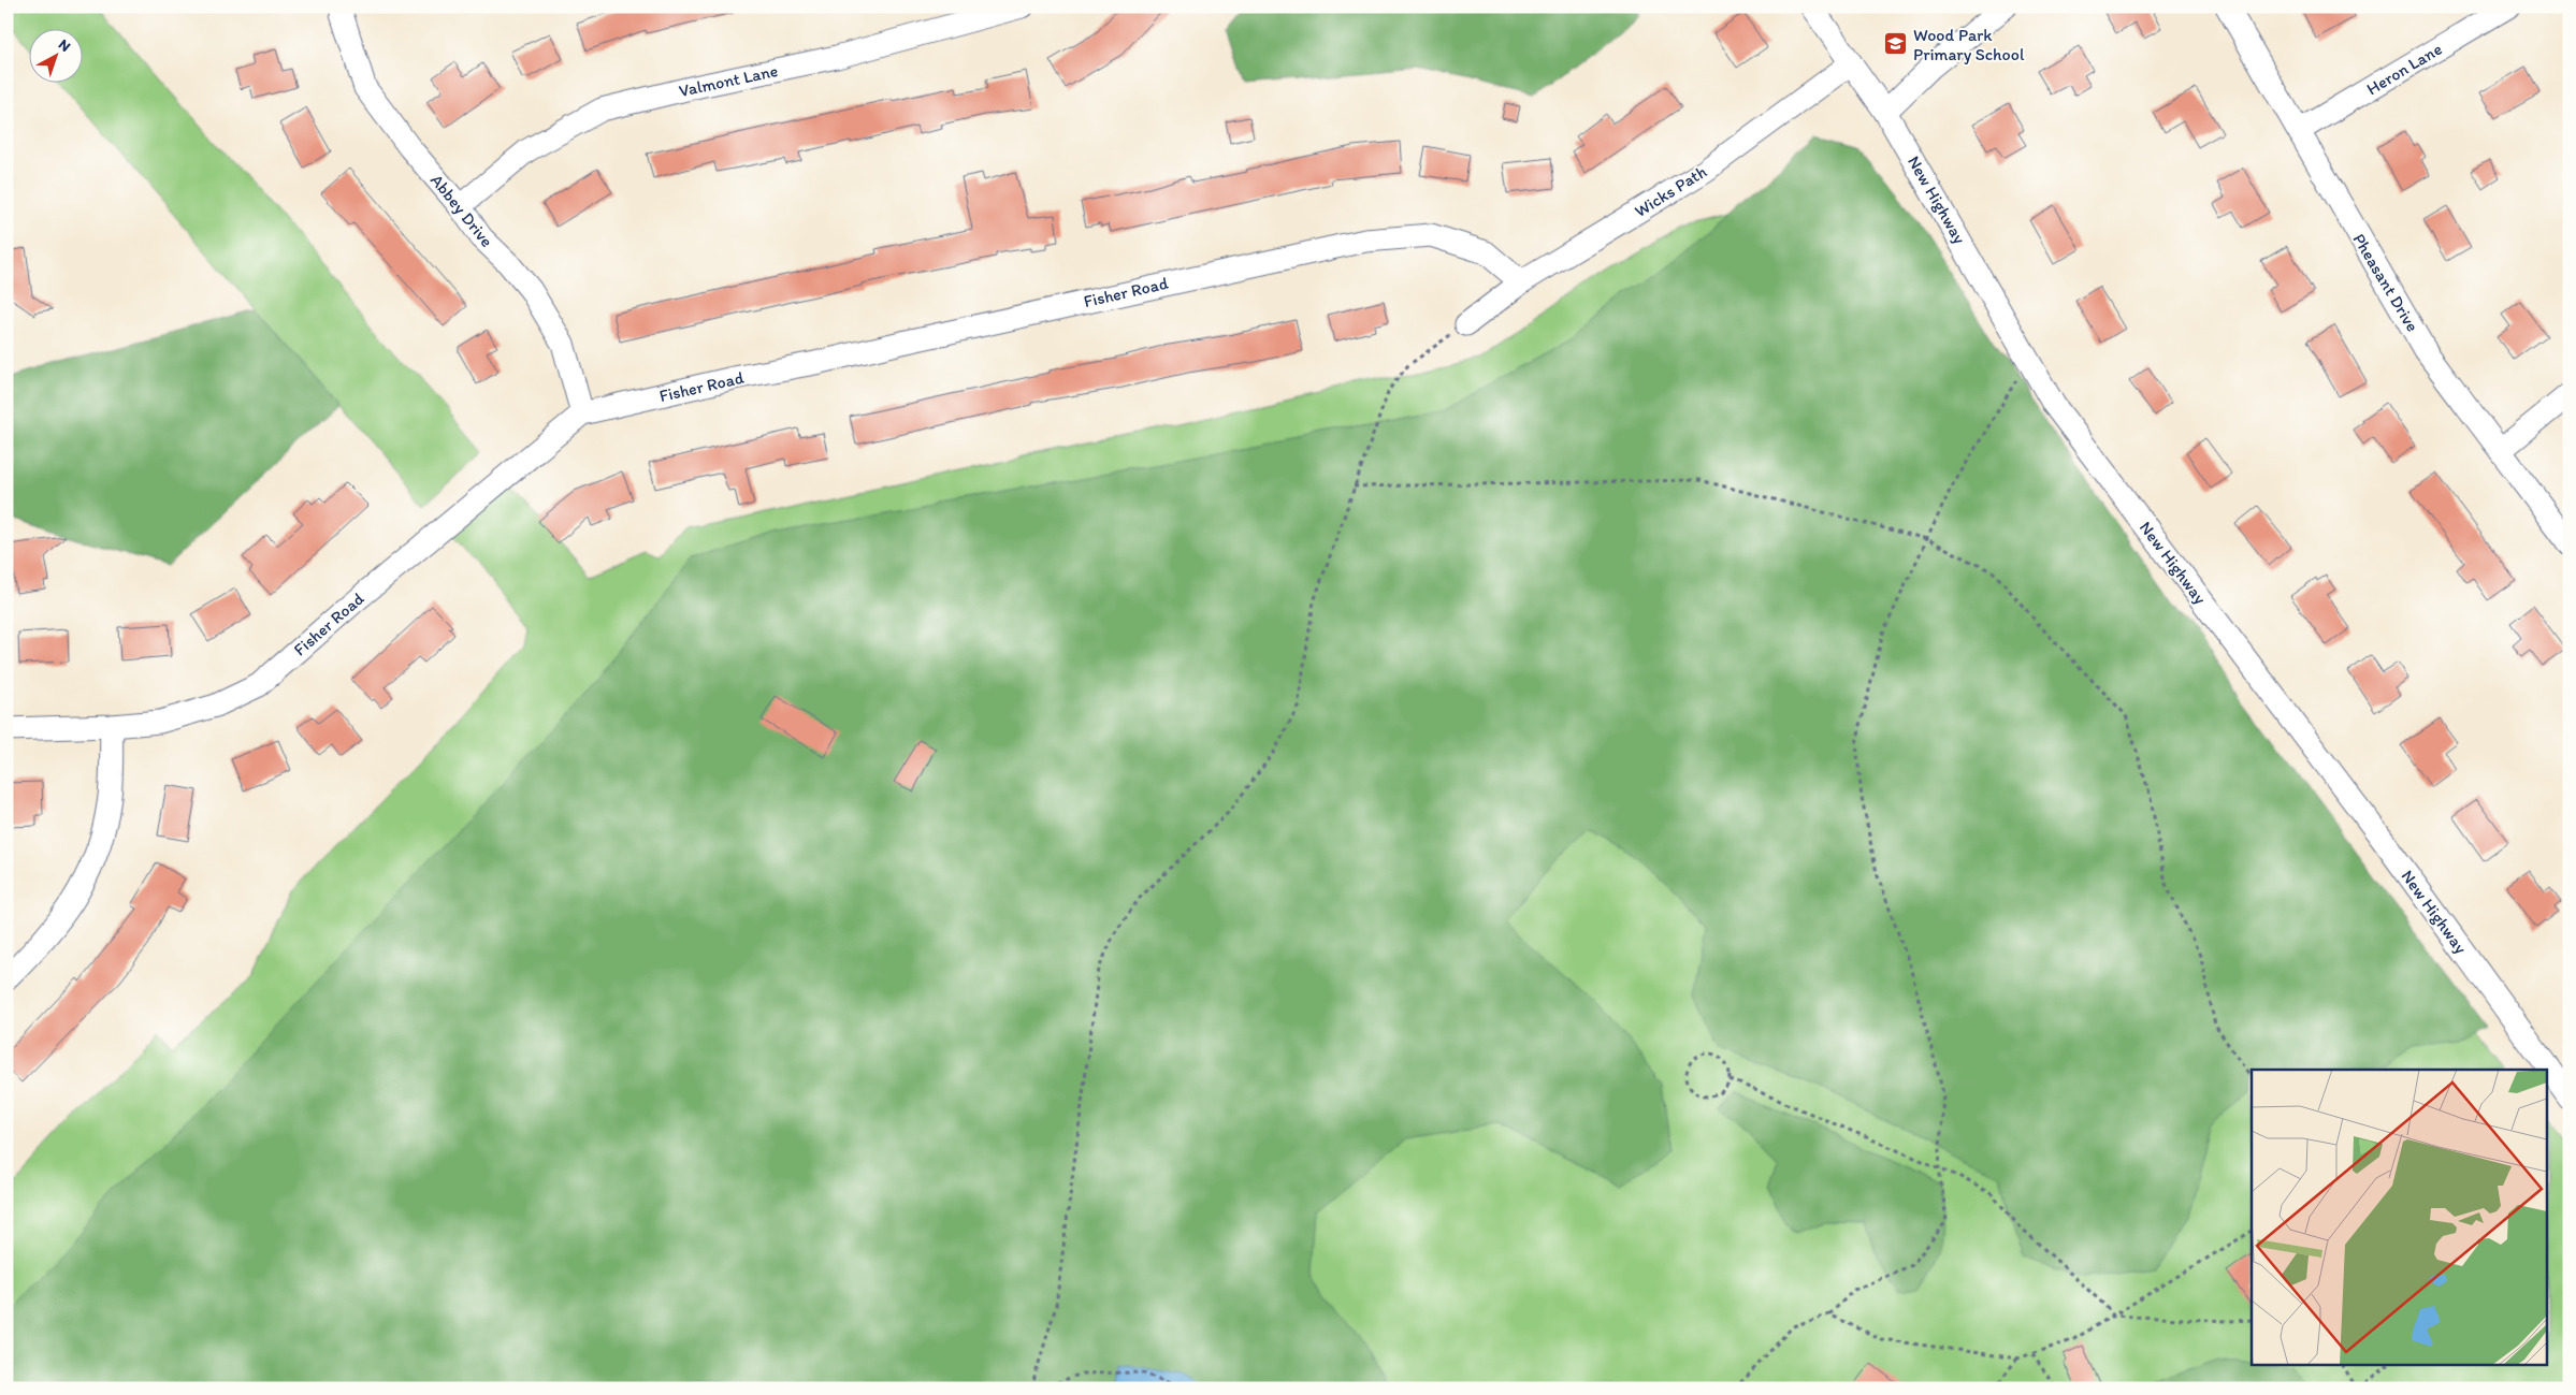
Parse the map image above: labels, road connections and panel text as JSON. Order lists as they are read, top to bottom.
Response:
{
  "streets": {
    "street": [
      "Heron Lane",
      "Valmont Lane",
      "Wicks Path",
      "New Highway",
      "Abbey Drive",
      "Pheasant Drive",
      "Fisher Road"
    ]
  },
  "crossings": [
    ["Heron Lane", "Pheasant Drive"],
    ["Valmont Lane", "Abbey Drive"],
    ["Wicks Path", "New Highway"],
    ["Wicks Path", "Fisher Road"],
    ["Abbey Drive", "Fisher Road"]
  ],
  "places": {
    "school or university": ["Wood Park Primary School"]
  },
  "north": "top right"
}
